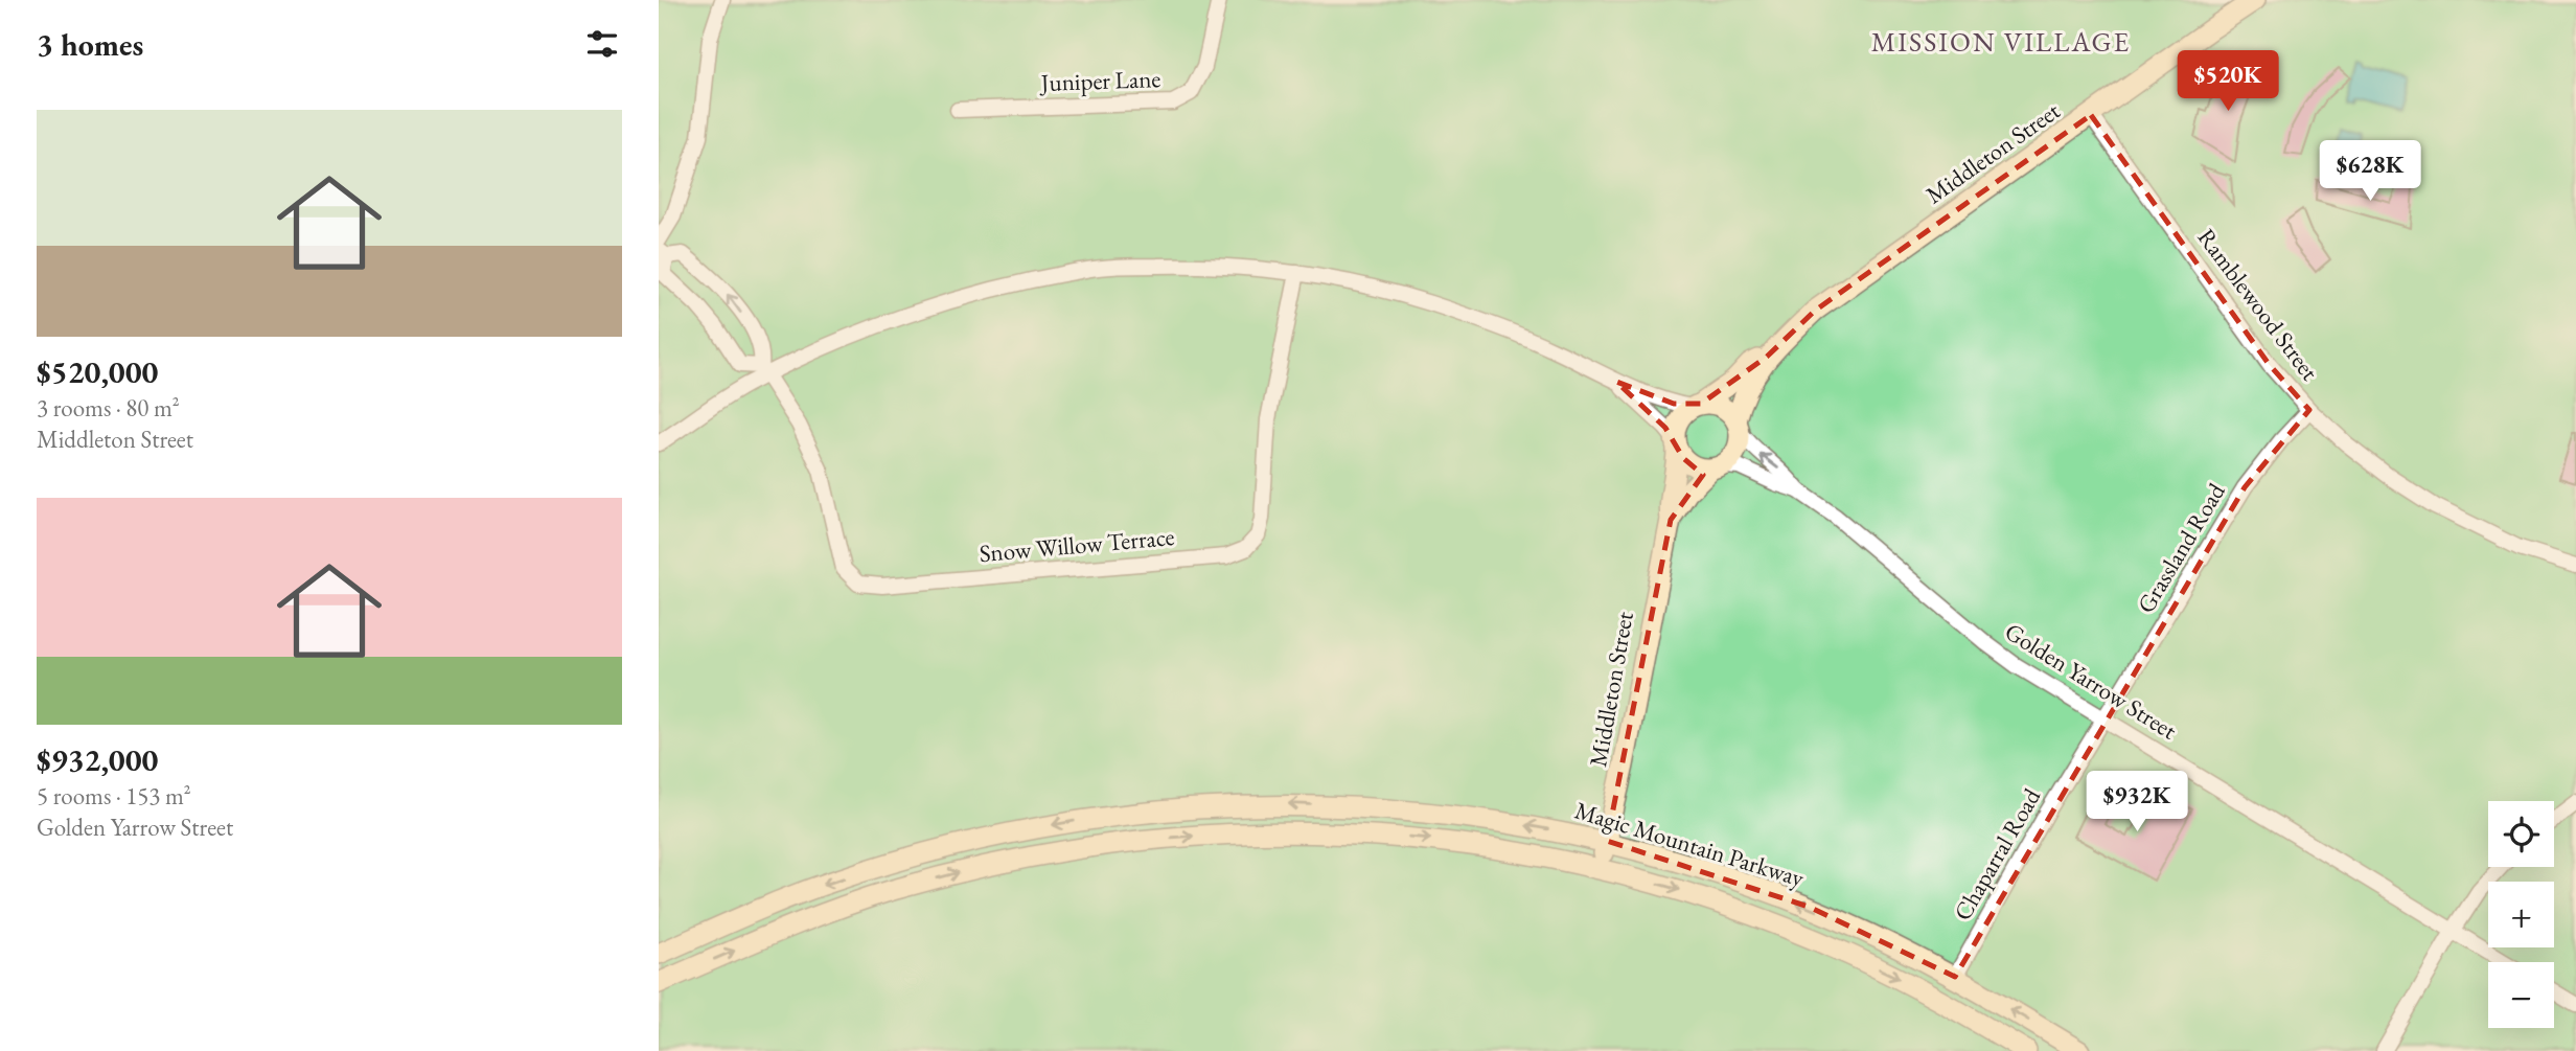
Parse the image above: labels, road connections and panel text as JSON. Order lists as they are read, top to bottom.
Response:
{
  "streets": {
    "street": [
      "Juniper Lane",
      "Middleton Street",
      "Ramblewood Street",
      "Snow Willow Terrace",
      "Grassland Road",
      "Golden Yarrow Street",
      "Magic Mountain Parkway",
      "Chaparral Road"
    ]
  },
  "crossings": [
    ["Middleton Street", "Ramblewood Street"],
    ["Middleton Street", "Golden Yarrow Street"],
    ["Middleton Street", "Magic Mountain Parkway"],
    ["Ramblewood Street", "Grassland Road"],
    ["Grassland Road", "Golden Yarrow Street"],
    ["Grassland Road", "Chaparral Road"],
    ["Golden Yarrow Street", "Chaparral Road"],
    ["Magic Mountain Parkway", "Chaparral Road"]
  ],
  "districts": ["MISSION VILLAGE"],
  "page": {
    "heading": "3 homes",
    "price": ["$520K", "$628K", "$932K"],
    "list": [
      {
        "name": "$520,000",
        "note": "3 rooms · 80 m² · Middleton Street"
      },
      {
        "name": "$932,000",
        "note": "5 rooms · 153 m² · Golden Yarrow Street"
      }
    ],
    "map_buttons": ["+", "−"]
  }
}
